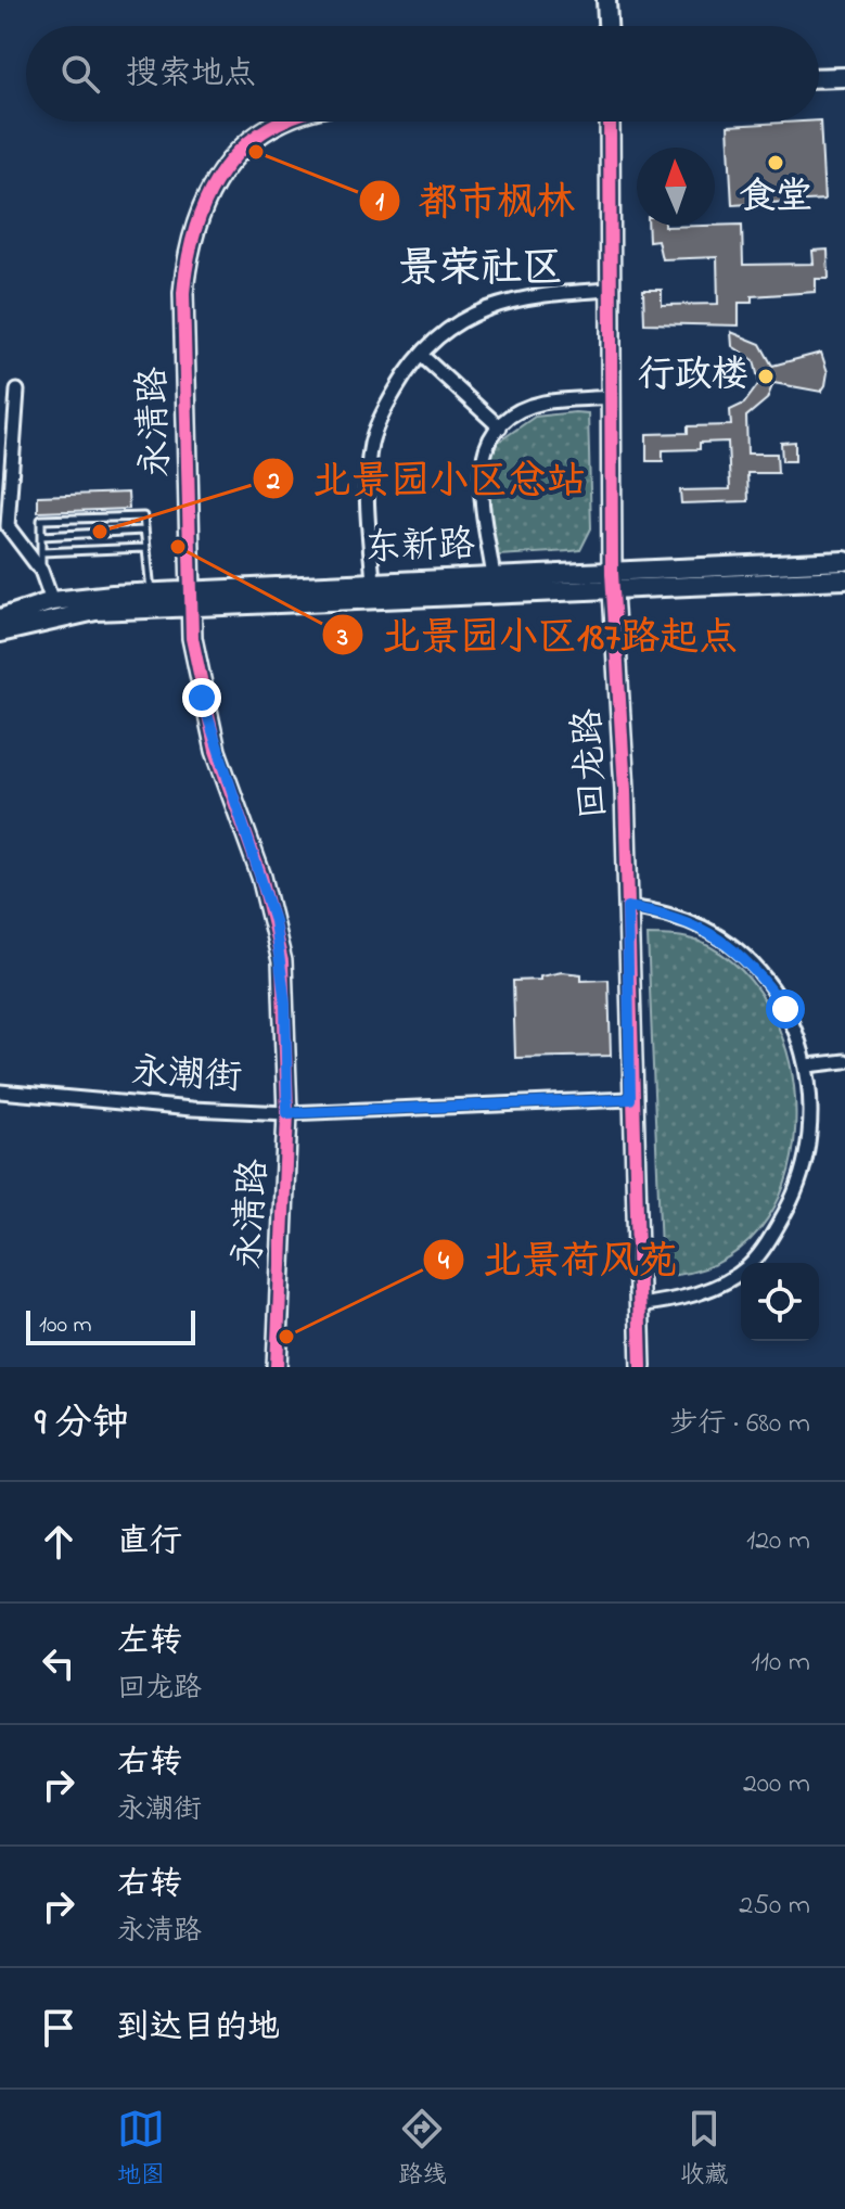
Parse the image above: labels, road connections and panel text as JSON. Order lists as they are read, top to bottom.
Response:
{
  "streets": {
    "street": [
      "永清路",
      "东新路",
      "回龙路",
      "永潮街"
    ]
  },
  "crossings": [
    ["永清路", "东新路"],
    ["永清路", "永潮街"],
    ["东新路", "回龙路"],
    ["回龙路", "永潮街"]
  ],
  "districts": ["景荣社区"],
  "places": [
    "都市枫林",
    "食堂",
    "行政楼",
    "北景园小区总站",
    "北景园小区187路起点",
    "北景荷风苑"
  ],
  "scale_bar": "100 m",
  "north": "top",
  "page": {
    "search": "搜索地点",
    "scale": "100 m",
    "heading": ["9 分钟", "步行 · 680 m"],
    "list": [
      ["直行", "120 m"],
      ["左转", "回龙路", "110 m"],
      ["右转", "永潮街", "200 m"],
      ["右转", "永清路", "250 m"],
      "到达目的地"
    ],
    "nav": ["地图", "路线", "收藏"]
  }
}
